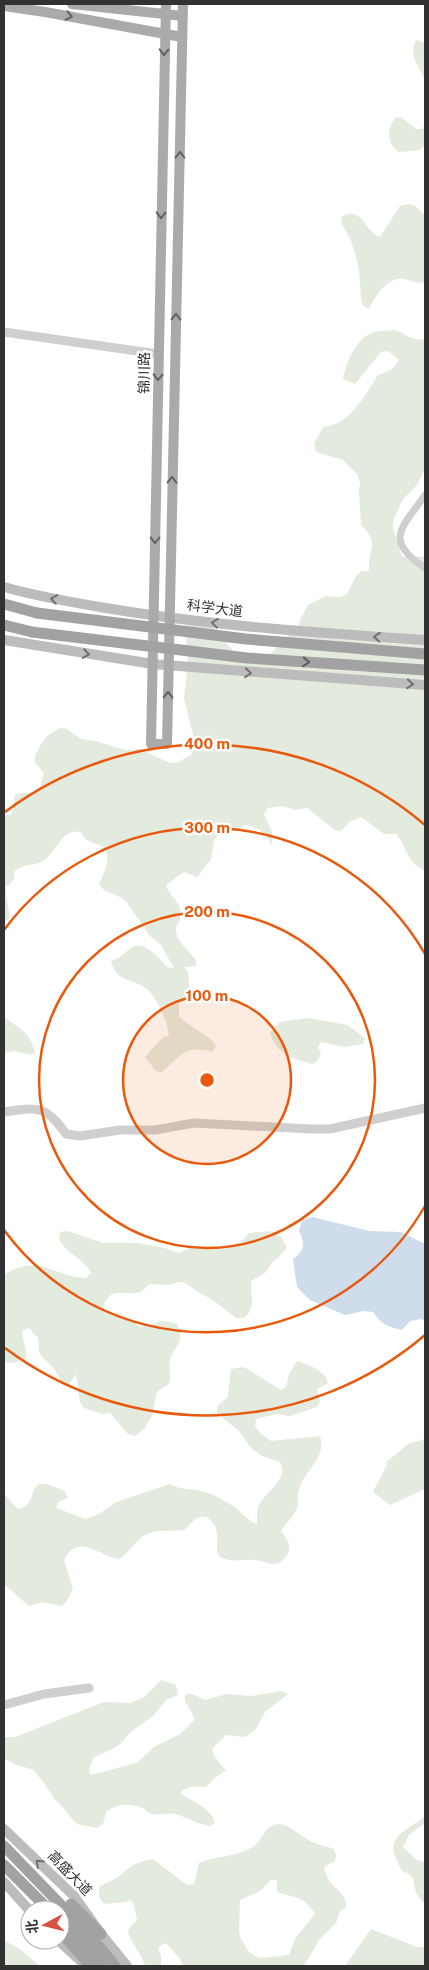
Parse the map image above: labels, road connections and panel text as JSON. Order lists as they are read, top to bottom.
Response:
{
  "streets": {
    "highway": ["科学大道", "高盛大道"],
    "main road": ["锦川路"]
  },
  "crossings": [
    ["锦川路", "科学大道"]
  ],
  "one_way": ["高盛大道"],
  "north": "left",
  "rings": [
    "400 m",
    "300 m",
    "200 m",
    "100 m"
  ]
}
